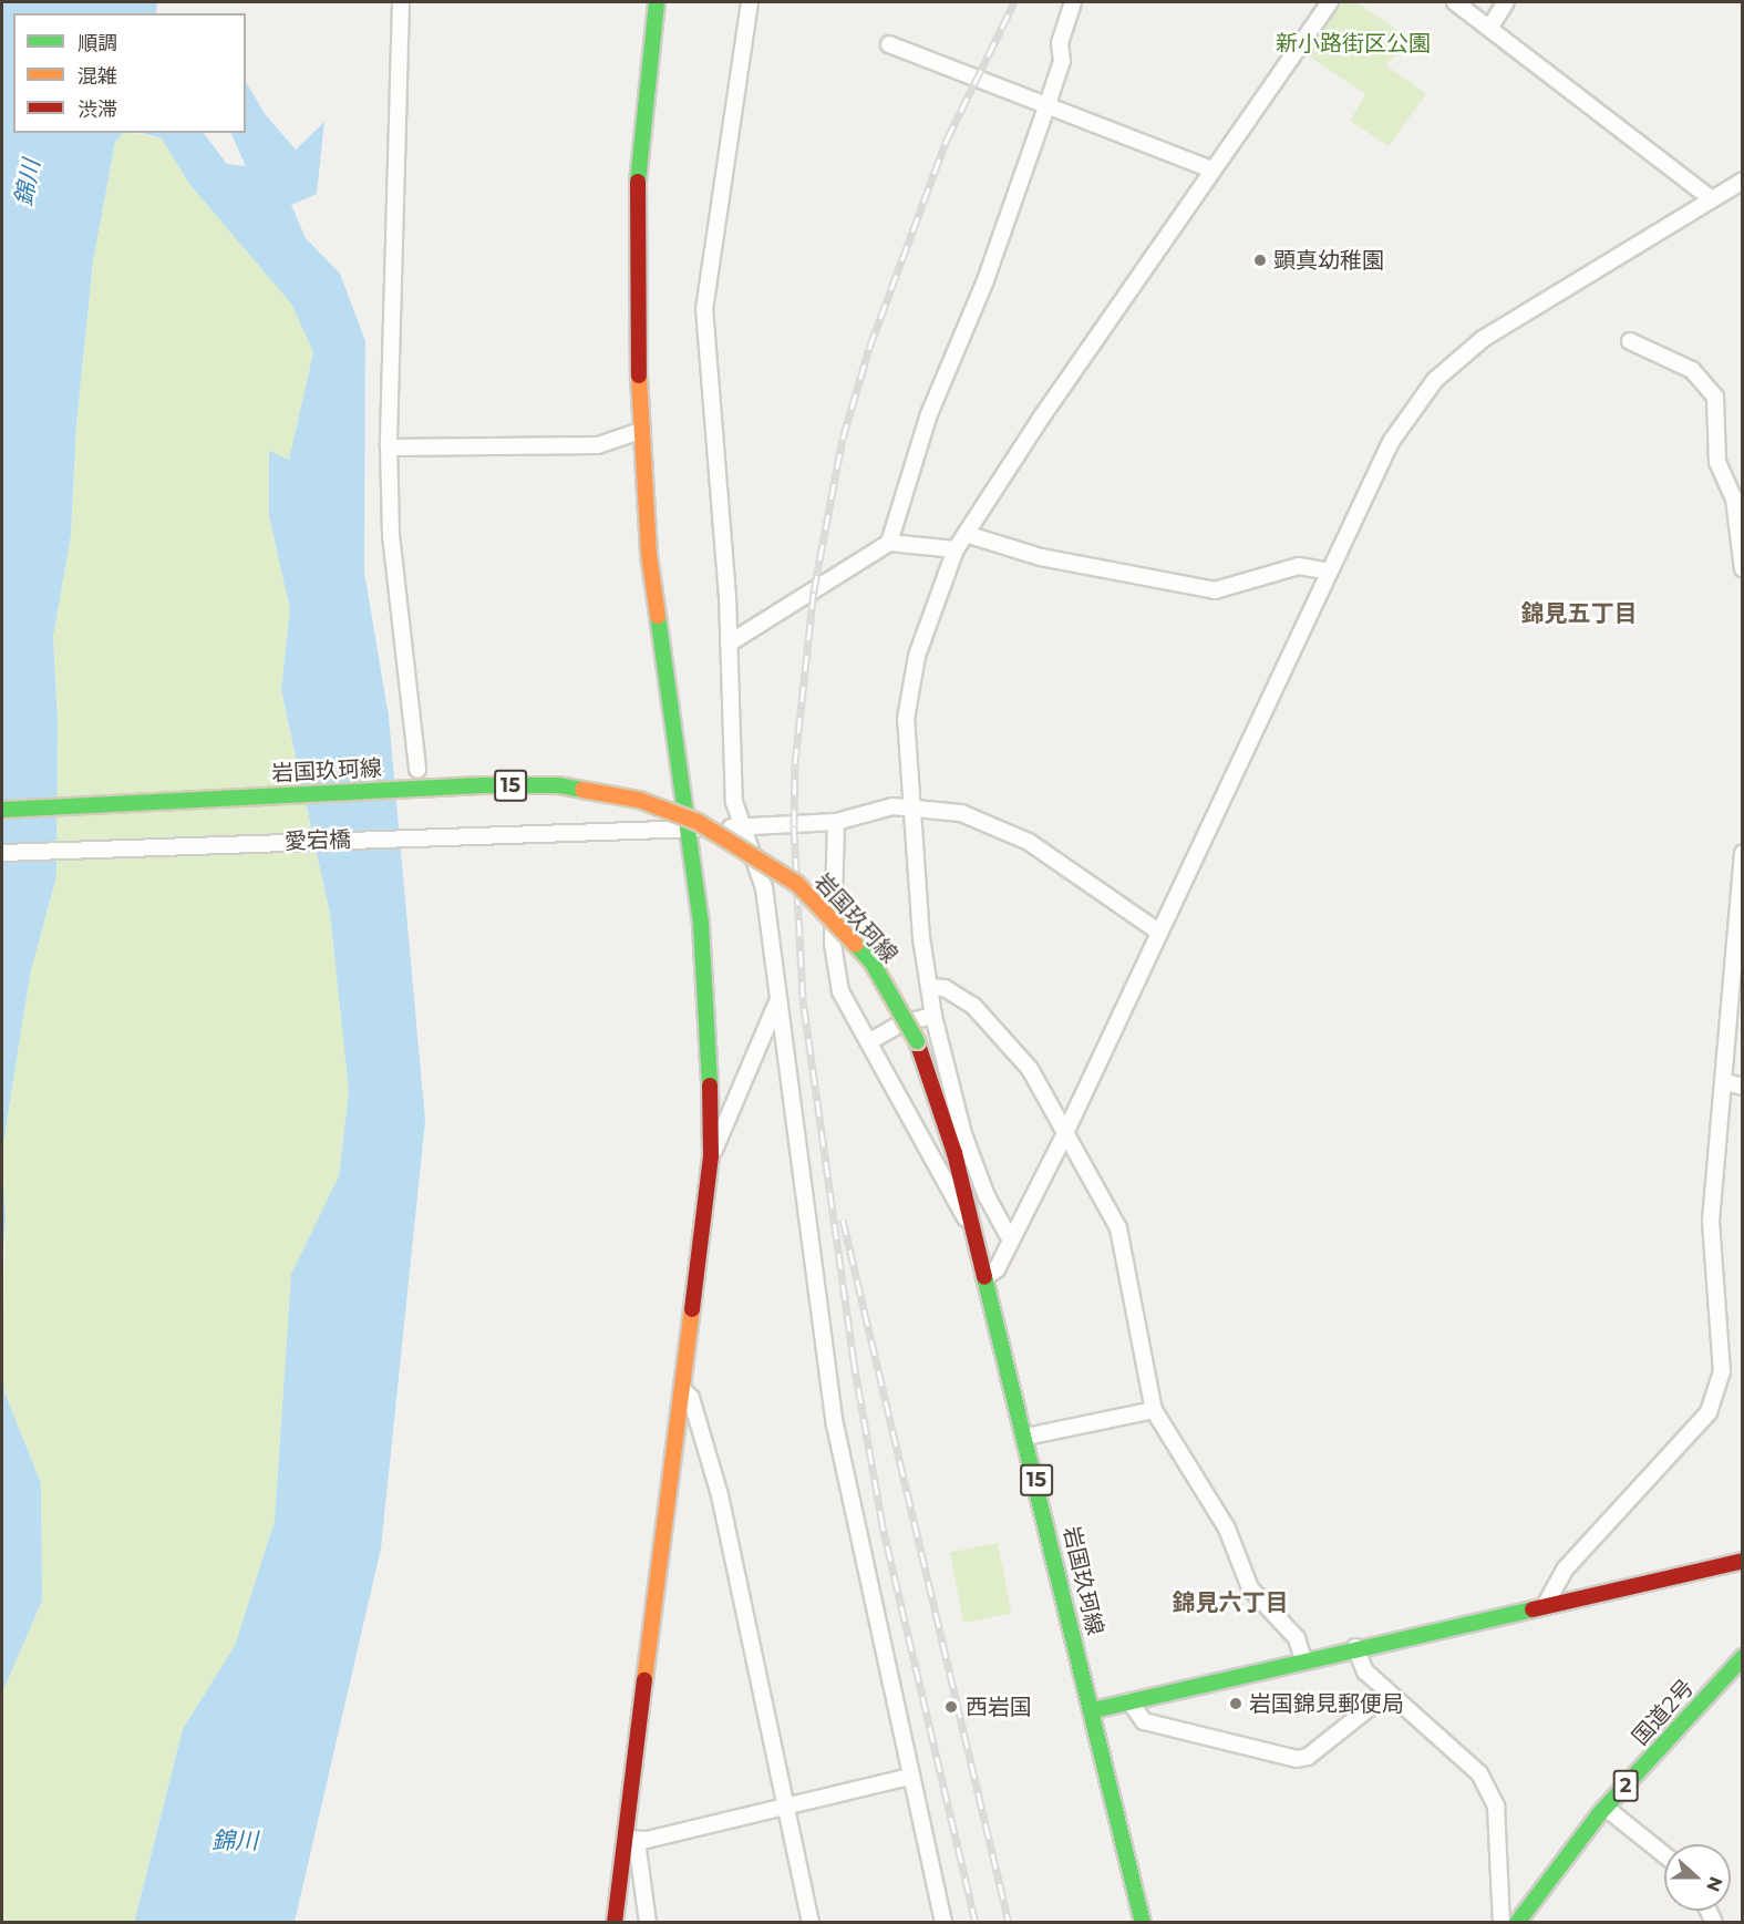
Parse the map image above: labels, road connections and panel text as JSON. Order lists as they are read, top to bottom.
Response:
{
  "streets": {
    "main road": [
      "岩国玖珂線",
      "15",
      "国道2号",
      "2"
    ],
    "street": ["愛宕橋"]
  },
  "districts": ["錦見五丁目", "錦見六丁目"],
  "water": ["錦川"],
  "parks": ["新小路街区公園"],
  "places": ["顕真幼稚園", "岩国錦見郵便局", "西岩国"],
  "legend": ["順調", "混雑", "渋滞"],
  "north": "right"
}
